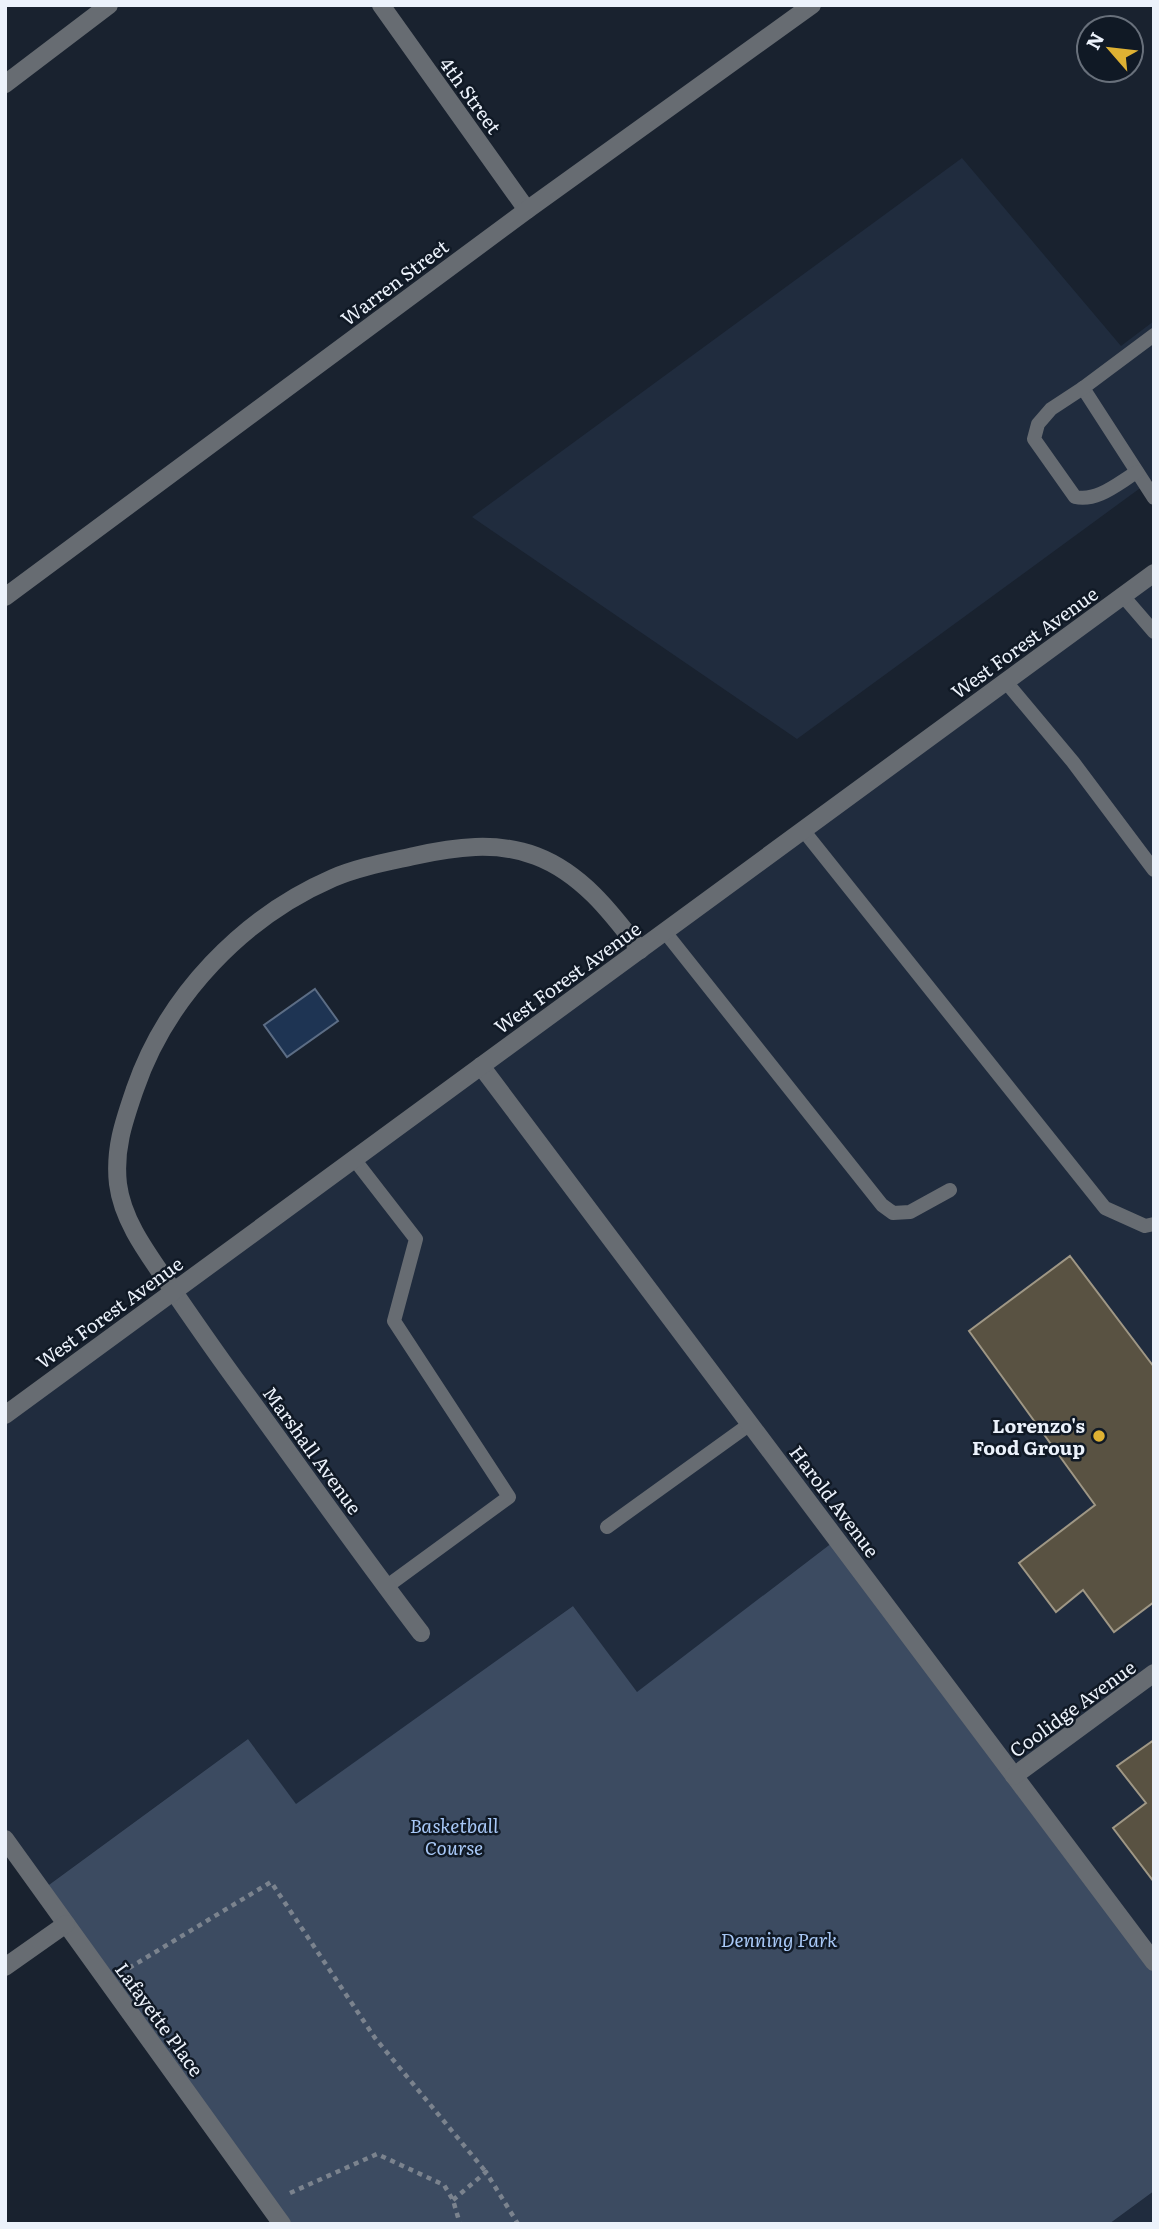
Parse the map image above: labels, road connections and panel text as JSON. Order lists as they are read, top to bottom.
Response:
{
  "streets": {
    "street": [
      "4th Street",
      "Warren Street",
      "West Forest Avenue",
      "Marshall Avenue",
      "Harold Avenue",
      "Coolidge Avenue",
      "Lafayette Place"
    ]
  },
  "crossings": [
    ["4th Street", "Warren Street"],
    ["West Forest Avenue", "Marshall Avenue"],
    ["West Forest Avenue", "Harold Avenue"],
    ["Harold Avenue", "Coolidge Avenue"]
  ],
  "parks": ["Basketball Course", "Denning Park"],
  "places": ["Lorenzo's Food Group"],
  "north": "top left"
}
